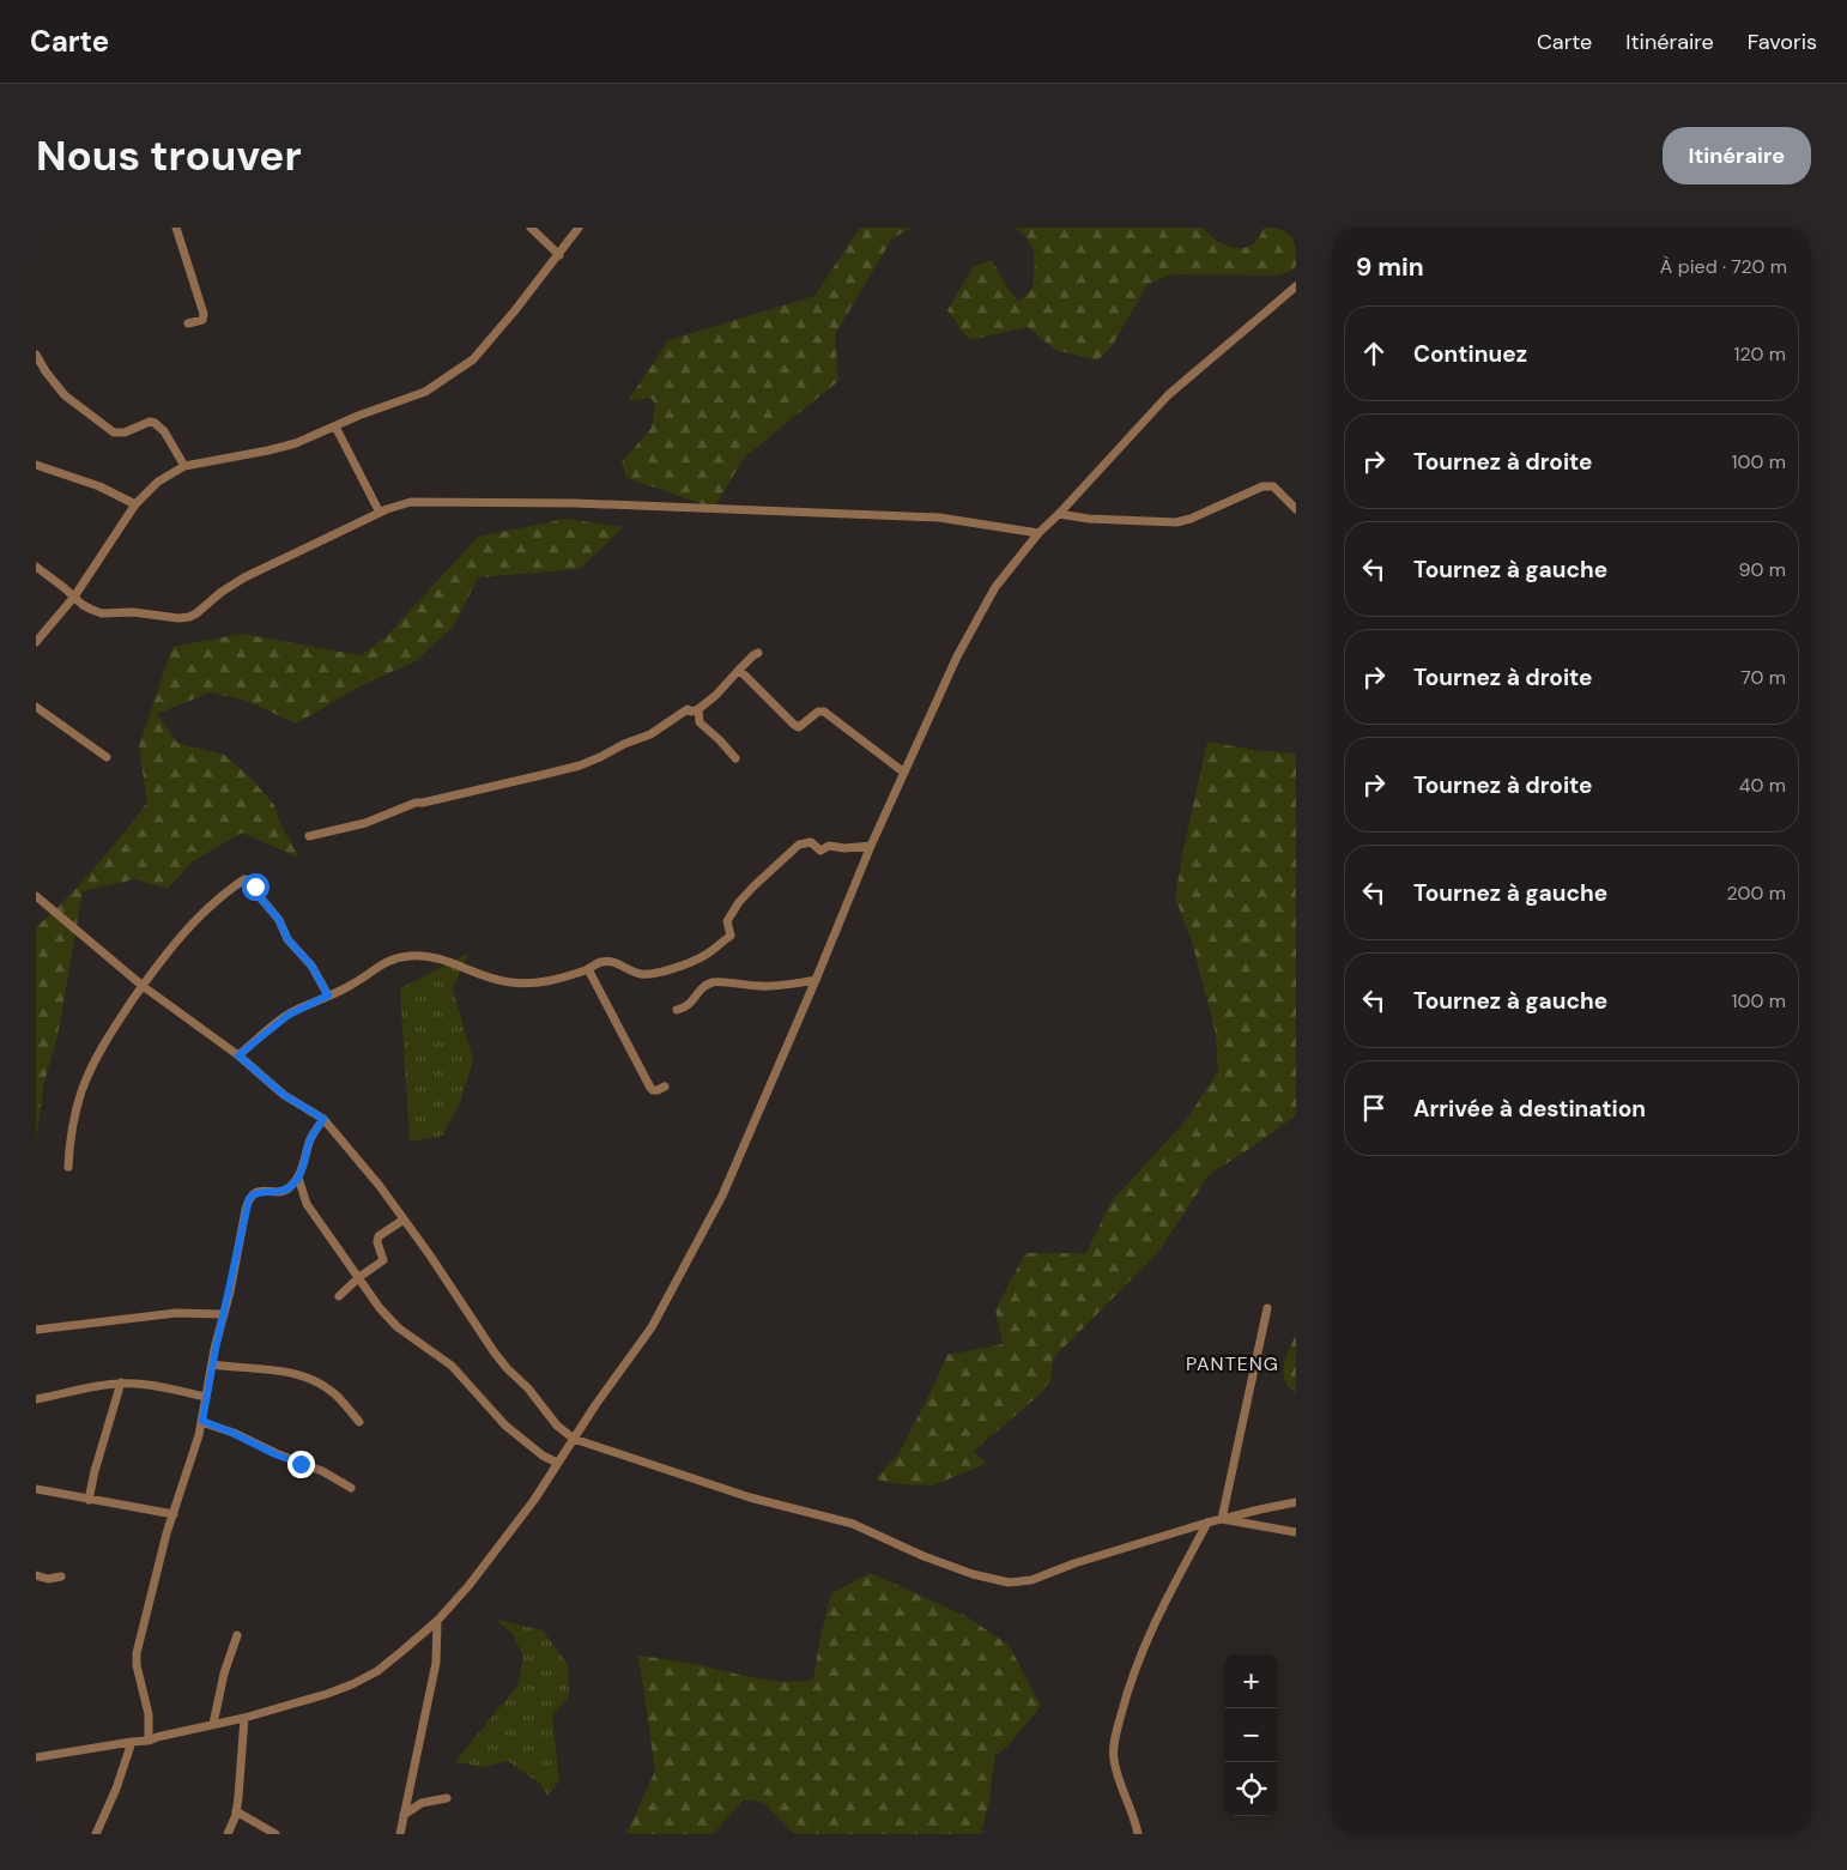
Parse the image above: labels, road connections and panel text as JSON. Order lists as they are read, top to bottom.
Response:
{
  "districts": ["PANTENG"],
  "page": {
    "header": "Carte",
    "nav": ["Carte", "Itinéraire", "Favoris"],
    "buttons": "Itinéraire",
    "title": "Nous trouver",
    "heading": ["9 min", "À pied · 720 m"],
    "list": [
      ["Continuez", "120 m"],
      ["Tournez à droite", "100 m"],
      ["Tournez à gauche", "90 m"],
      ["Tournez à droite", "70 m"],
      ["Tournez à droite", "40 m"],
      ["Tournez à gauche", "200 m"],
      ["Tournez à gauche", "100 m"],
      "Arrivée à destination"
    ],
    "map_buttons": ["+", "−"]
  }
}
